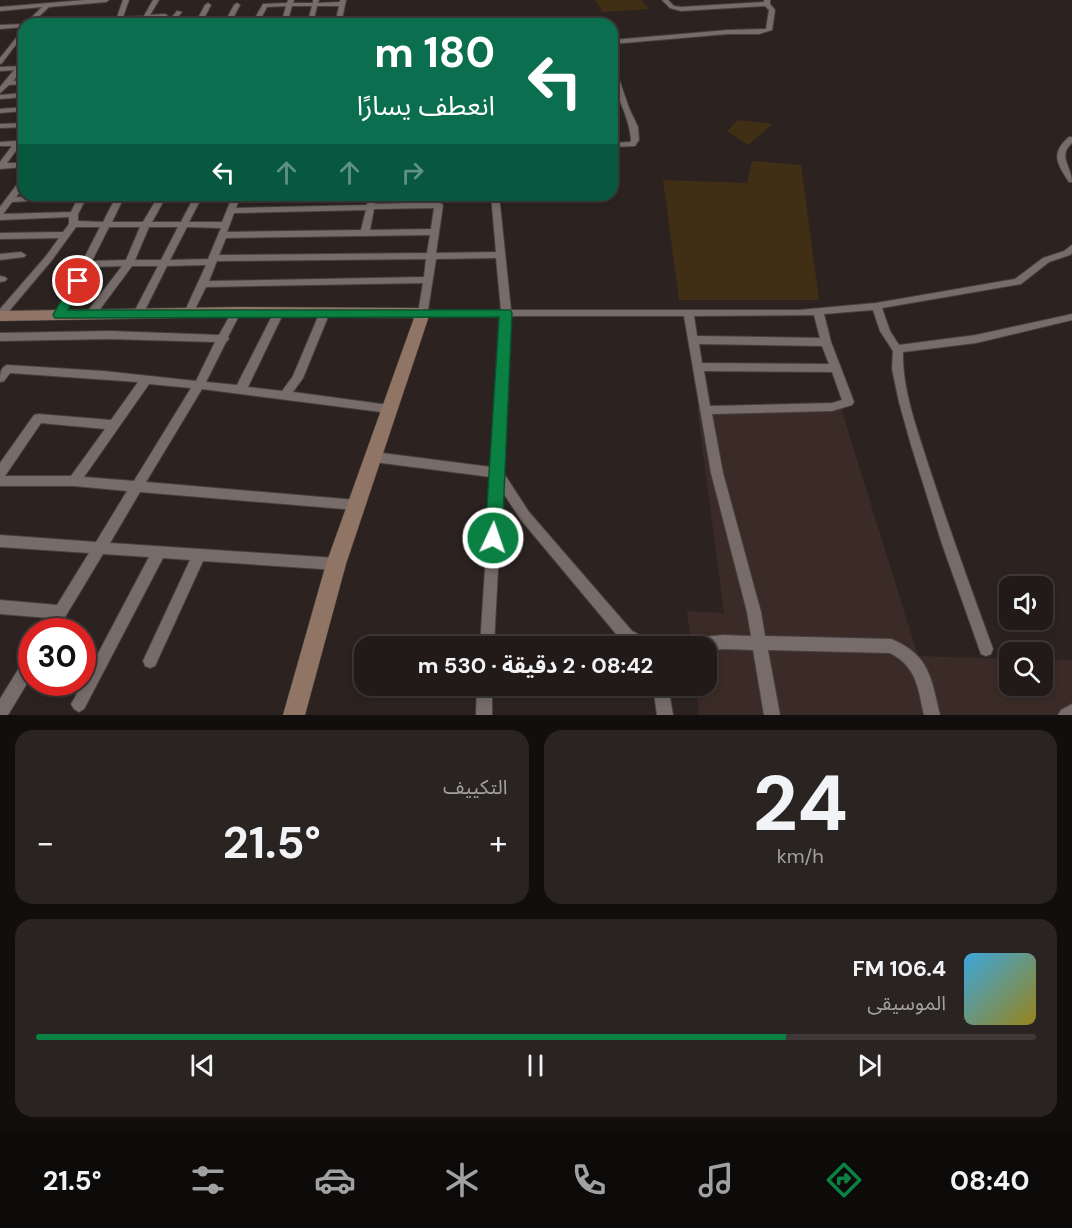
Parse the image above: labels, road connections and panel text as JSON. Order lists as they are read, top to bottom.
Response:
{
  "page": {
    "turn": ["180 m", "انعطف يسارًا"],
    "limit": "30",
    "trip": "08:42 · 2 دقيقة · 530 m",
    "tile": [
      ["24", "km/h"],
      "التكييف"
    ],
    "heat": ["−", "21.5°", "+"],
    "song": ["106.4 FM", "الموسيقى"],
    "tabs": ["08:40", "21.5°"]
  }
}
